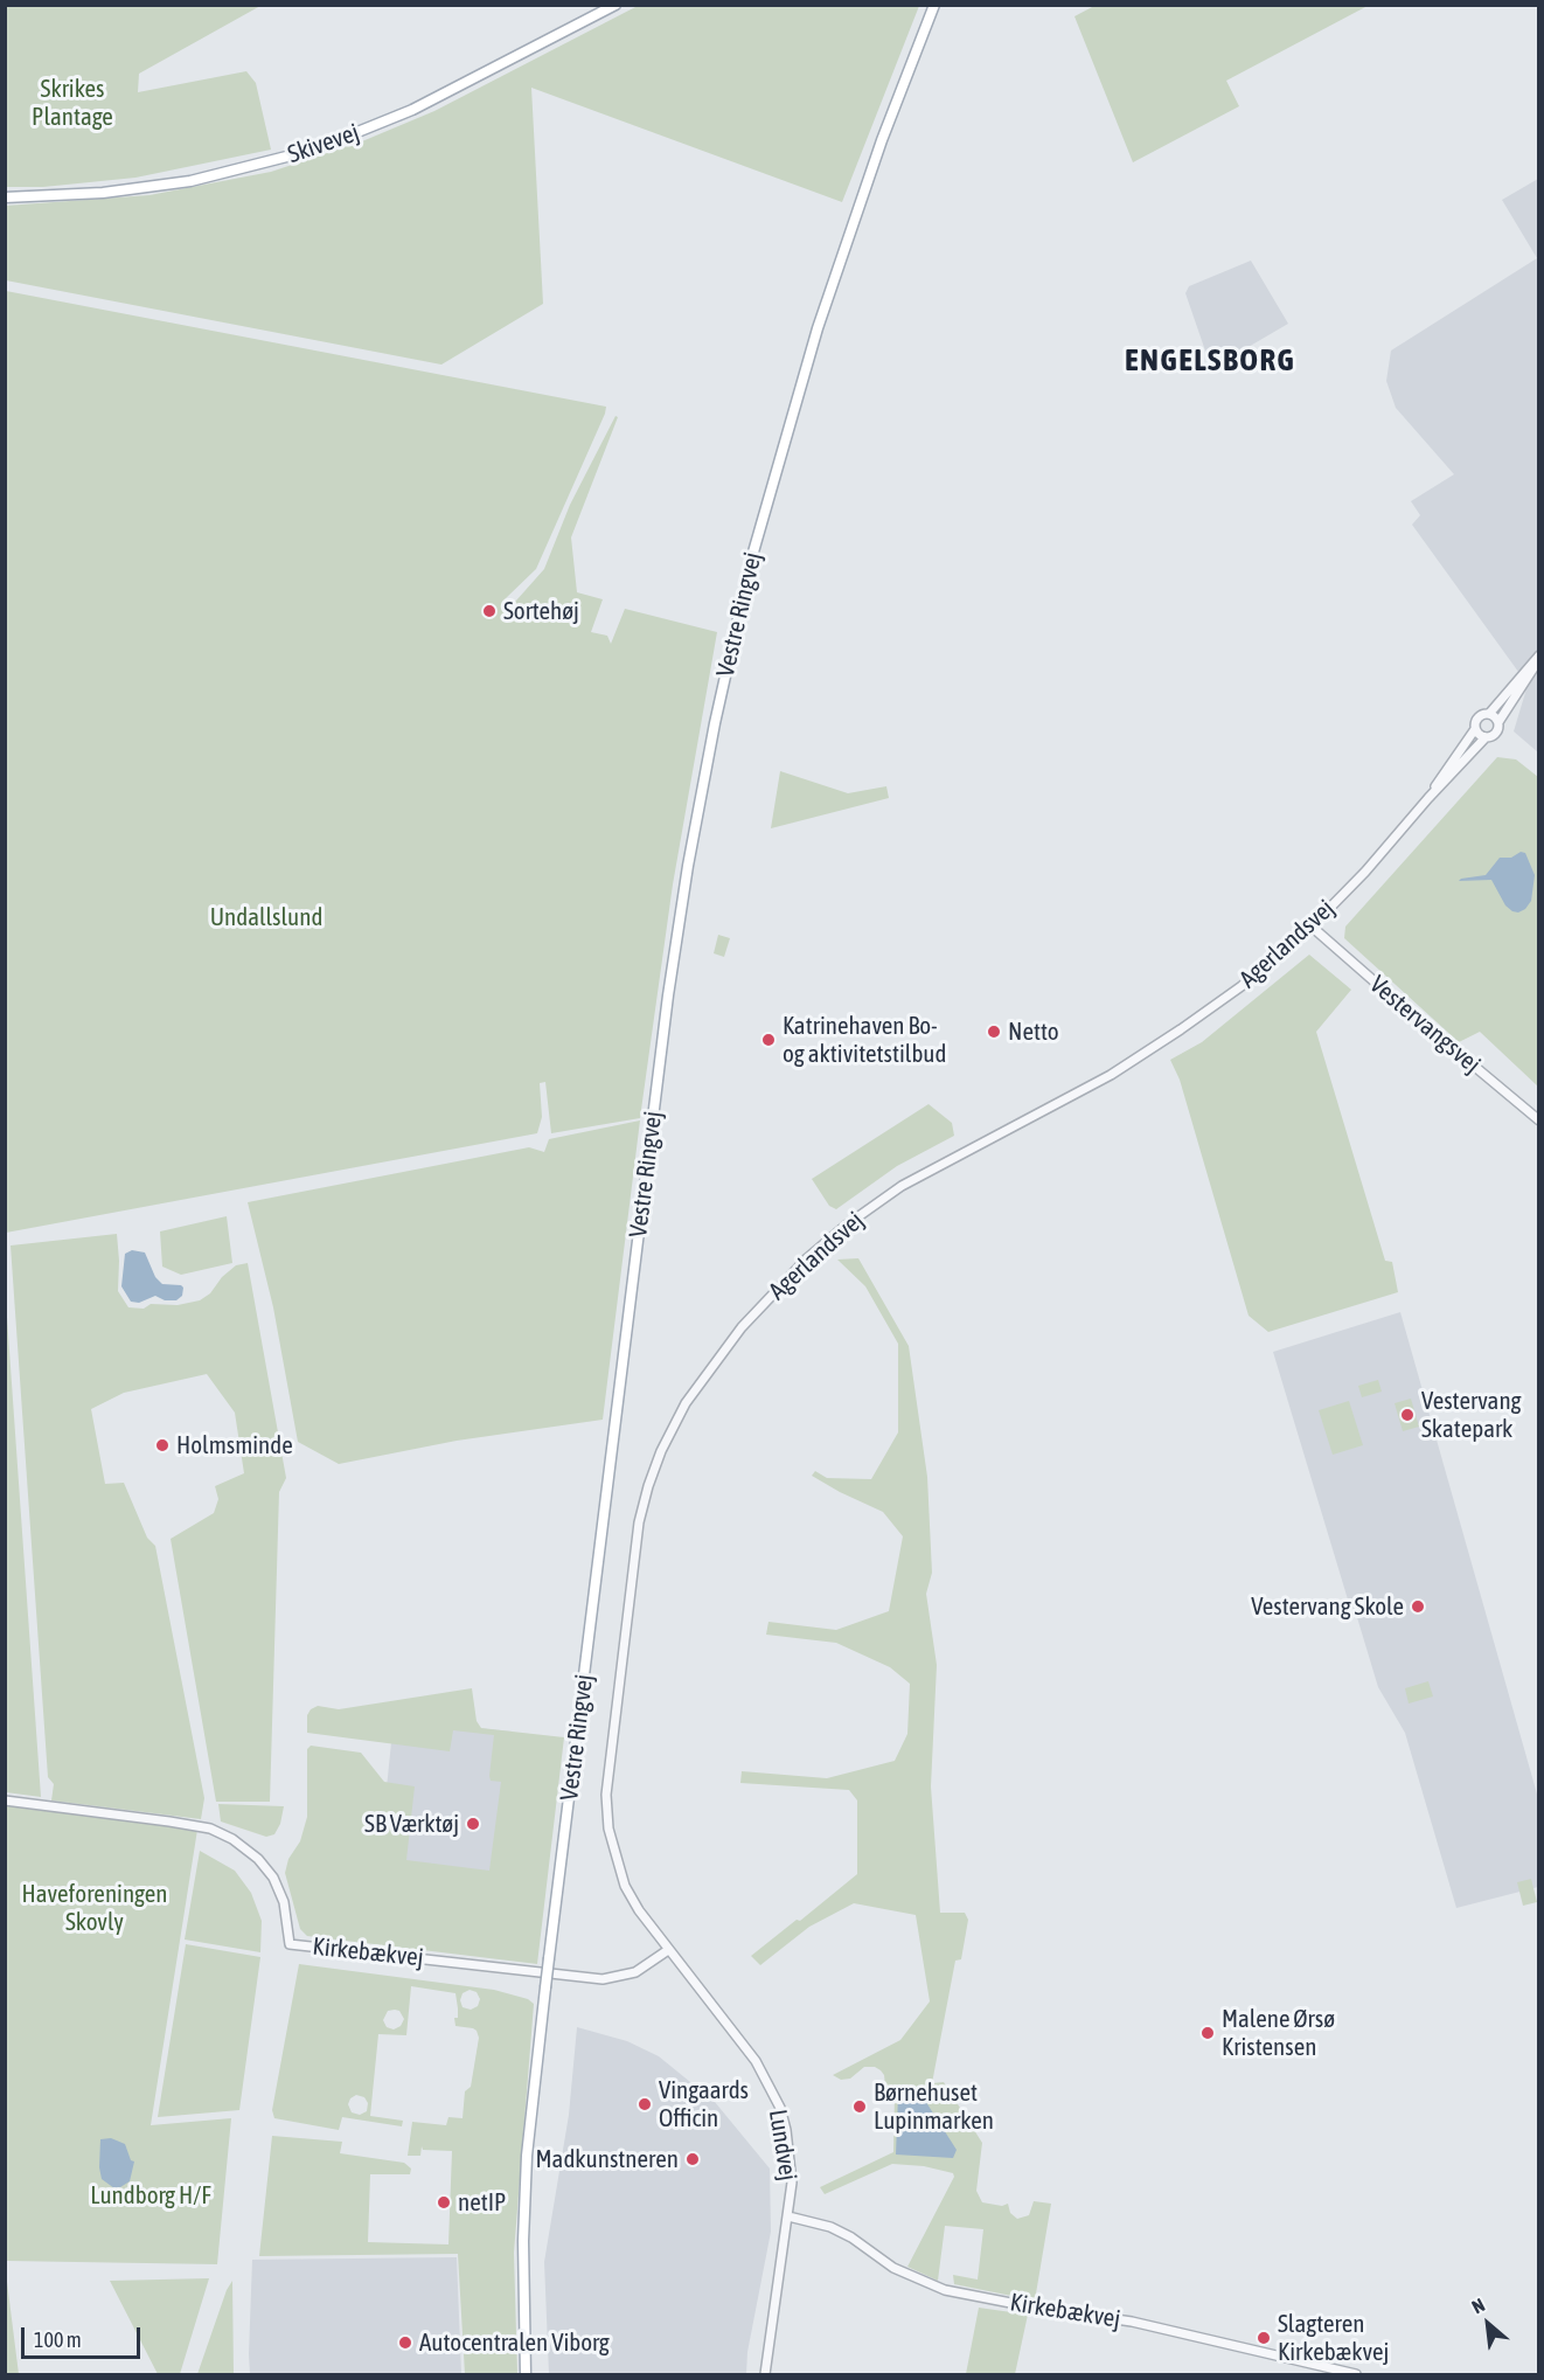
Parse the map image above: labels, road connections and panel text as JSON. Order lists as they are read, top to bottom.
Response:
{
  "streets": {
    "main road": ["Skivevej", "Vestre Ringvej"],
    "street": [
      "Agerlandsvej",
      "Vestervangsvej",
      "Kirkebækvej",
      "Lundvej"
    ]
  },
  "crossings": [
    ["Agerlandsvej", "Vestervangsvej"],
    ["Agerlandsvej", "Kirkebækvej"],
    ["Agerlandsvej", "Lundvej"],
    ["Kirkebækvej", "Lundvej"]
  ],
  "districts": ["ENGELSBORG"],
  "parks": [
    "Skrikes Plantage",
    "Undallslund",
    "Haveforeningen Skovly",
    "Lundborg H/F"
  ],
  "places": [
    "Sortehøj",
    "Netto",
    "Katrinehaven Bo- og aktivitetstilbud",
    "Vestervang Skatepark",
    "Holmsminde",
    "Vestervang Skole",
    "SB Værktøj",
    "Malene Ørsø Kristensen",
    "Vingaards Officin",
    "Børnehuset Lupinmarken",
    "Madkunstneren",
    "netIP",
    "Slagteren Kirkebækvej",
    "Autocentralen Viborg"
  ],
  "scale_bar": "100 m",
  "north": "top left"
}
